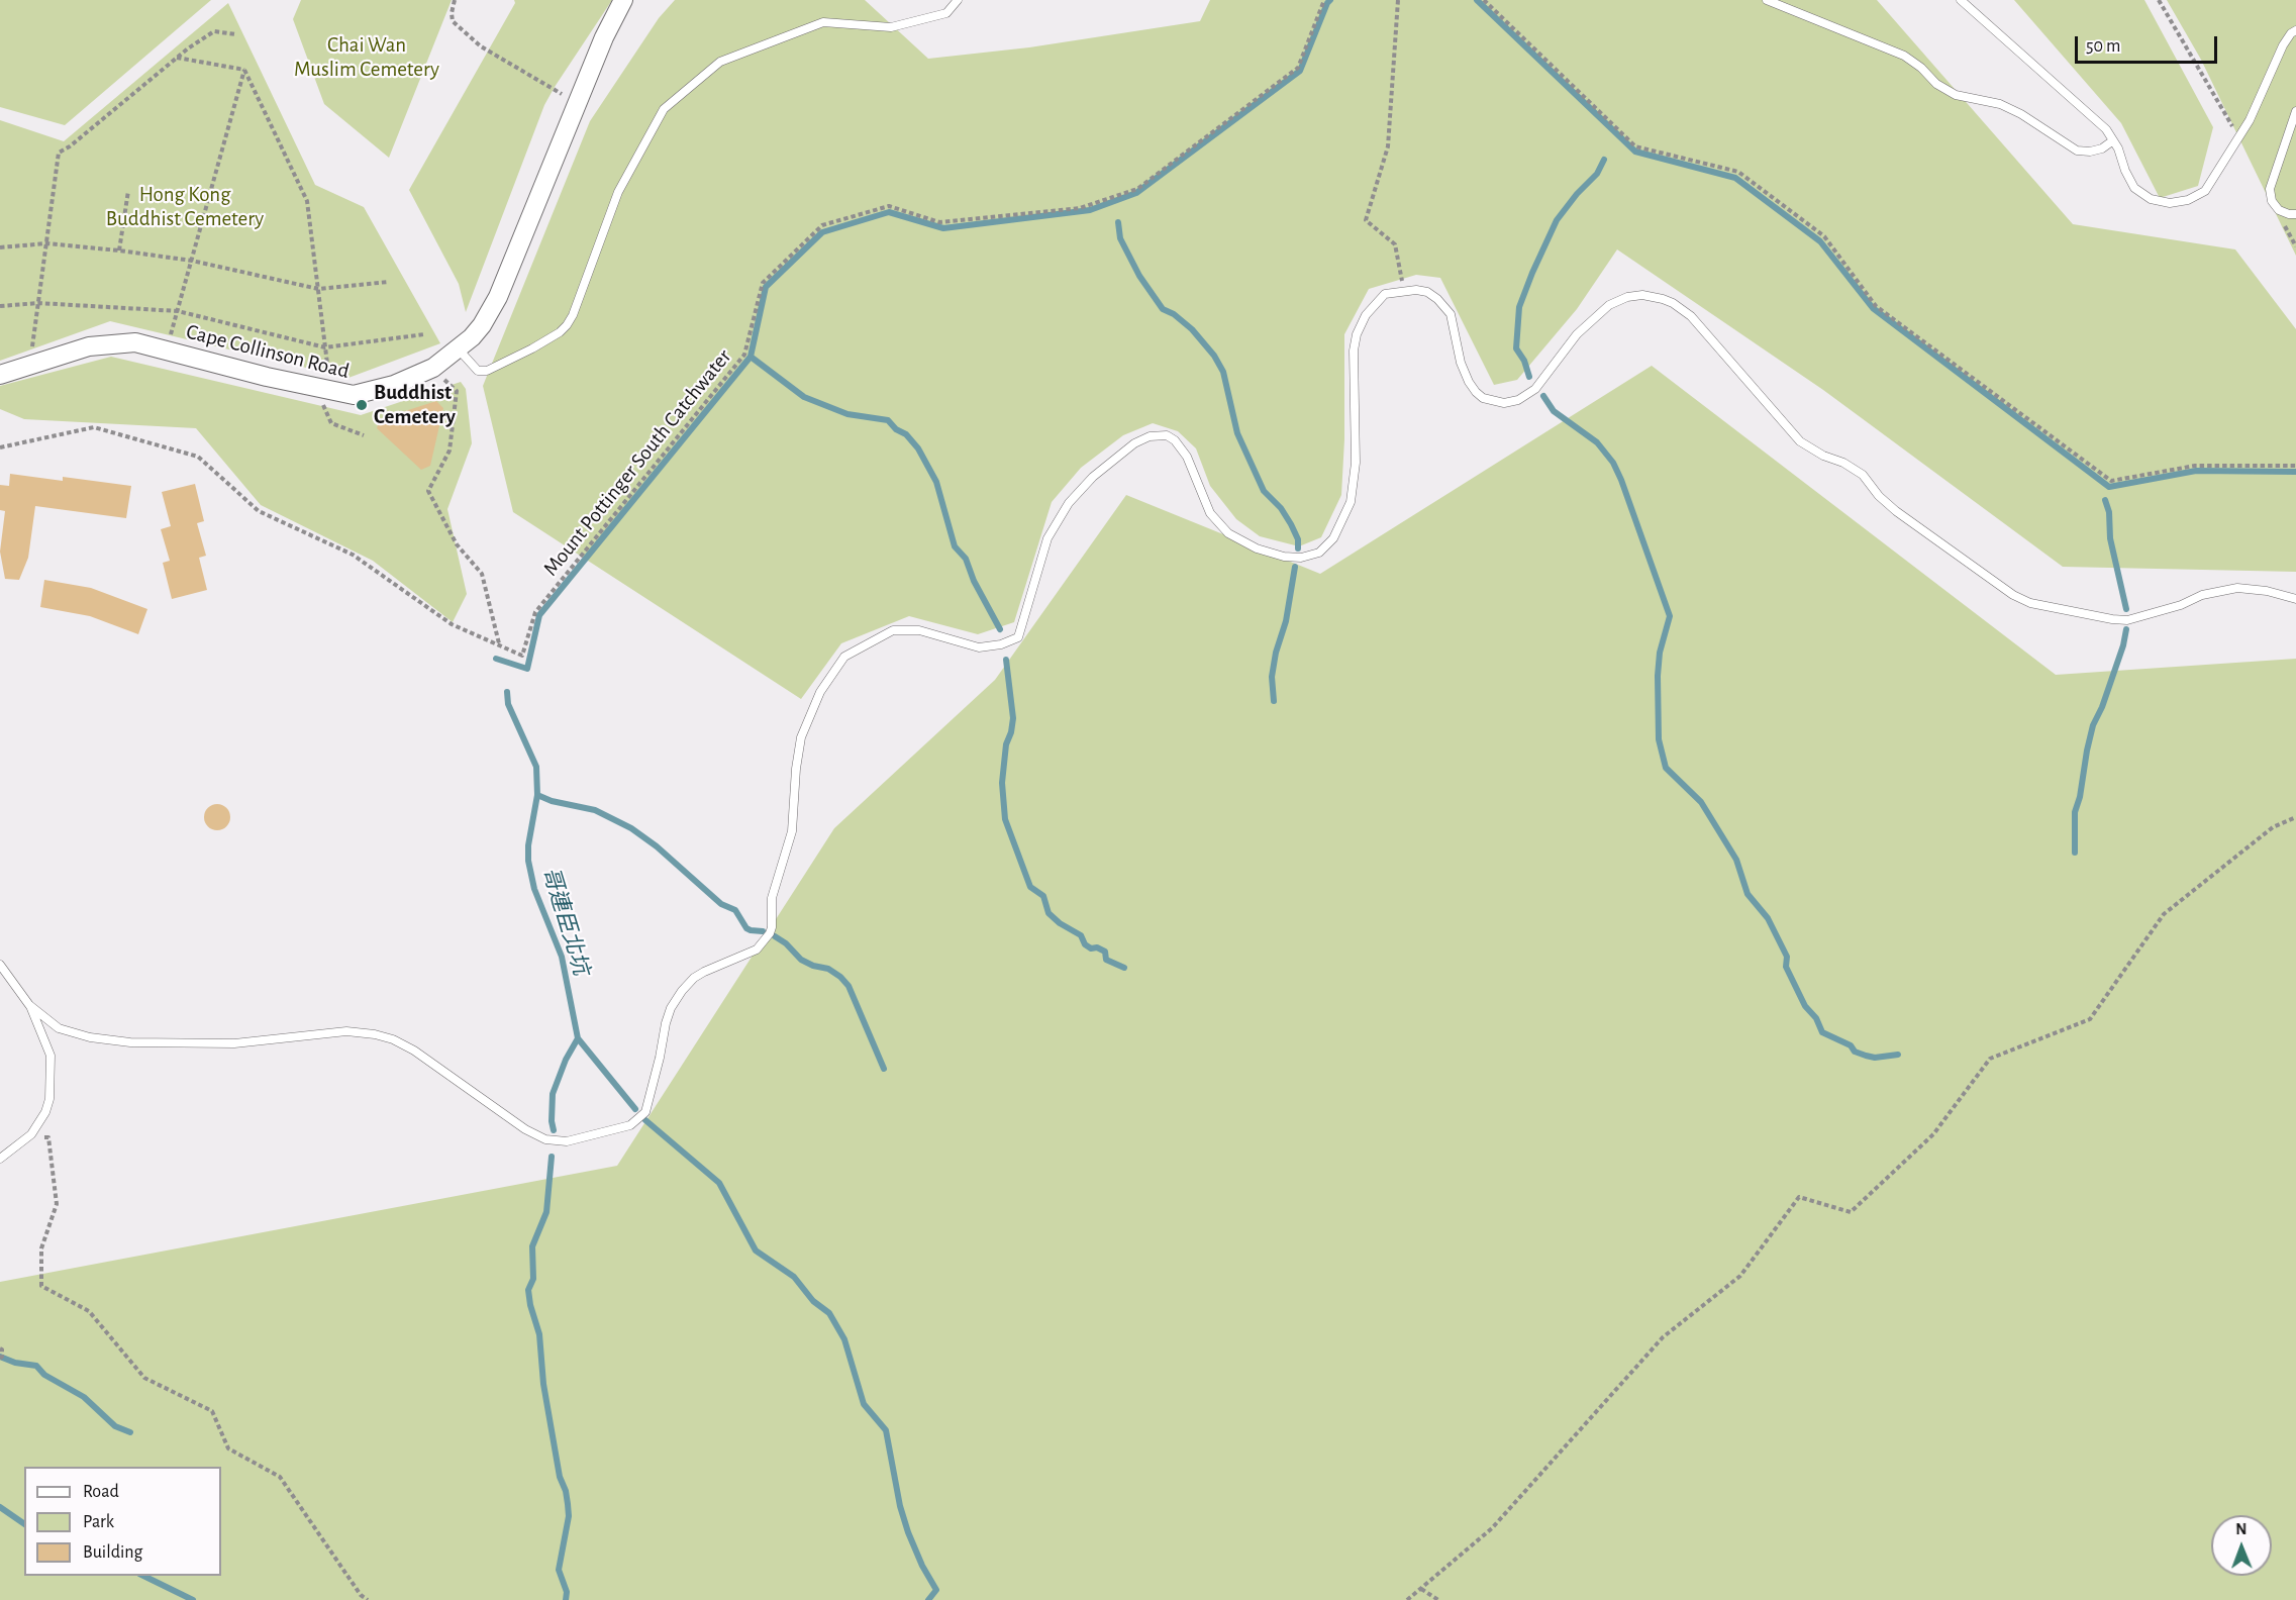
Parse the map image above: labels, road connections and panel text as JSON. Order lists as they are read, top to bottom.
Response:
{
  "streets": {
    "street": ["Cape Collinson Road"],
    "path": ["Mount Pottinger South Catchwater"]
  },
  "water": ["哥連臣北坑"],
  "parks": ["Chai Wan Muslim Cemetery", "Hong Kong Buddhist Cemetery"],
  "places": ["Buddhist Cemetery"],
  "legend": ["Road", "Park", "Building"],
  "scale_bar": "50 m",
  "north": "top"
}
